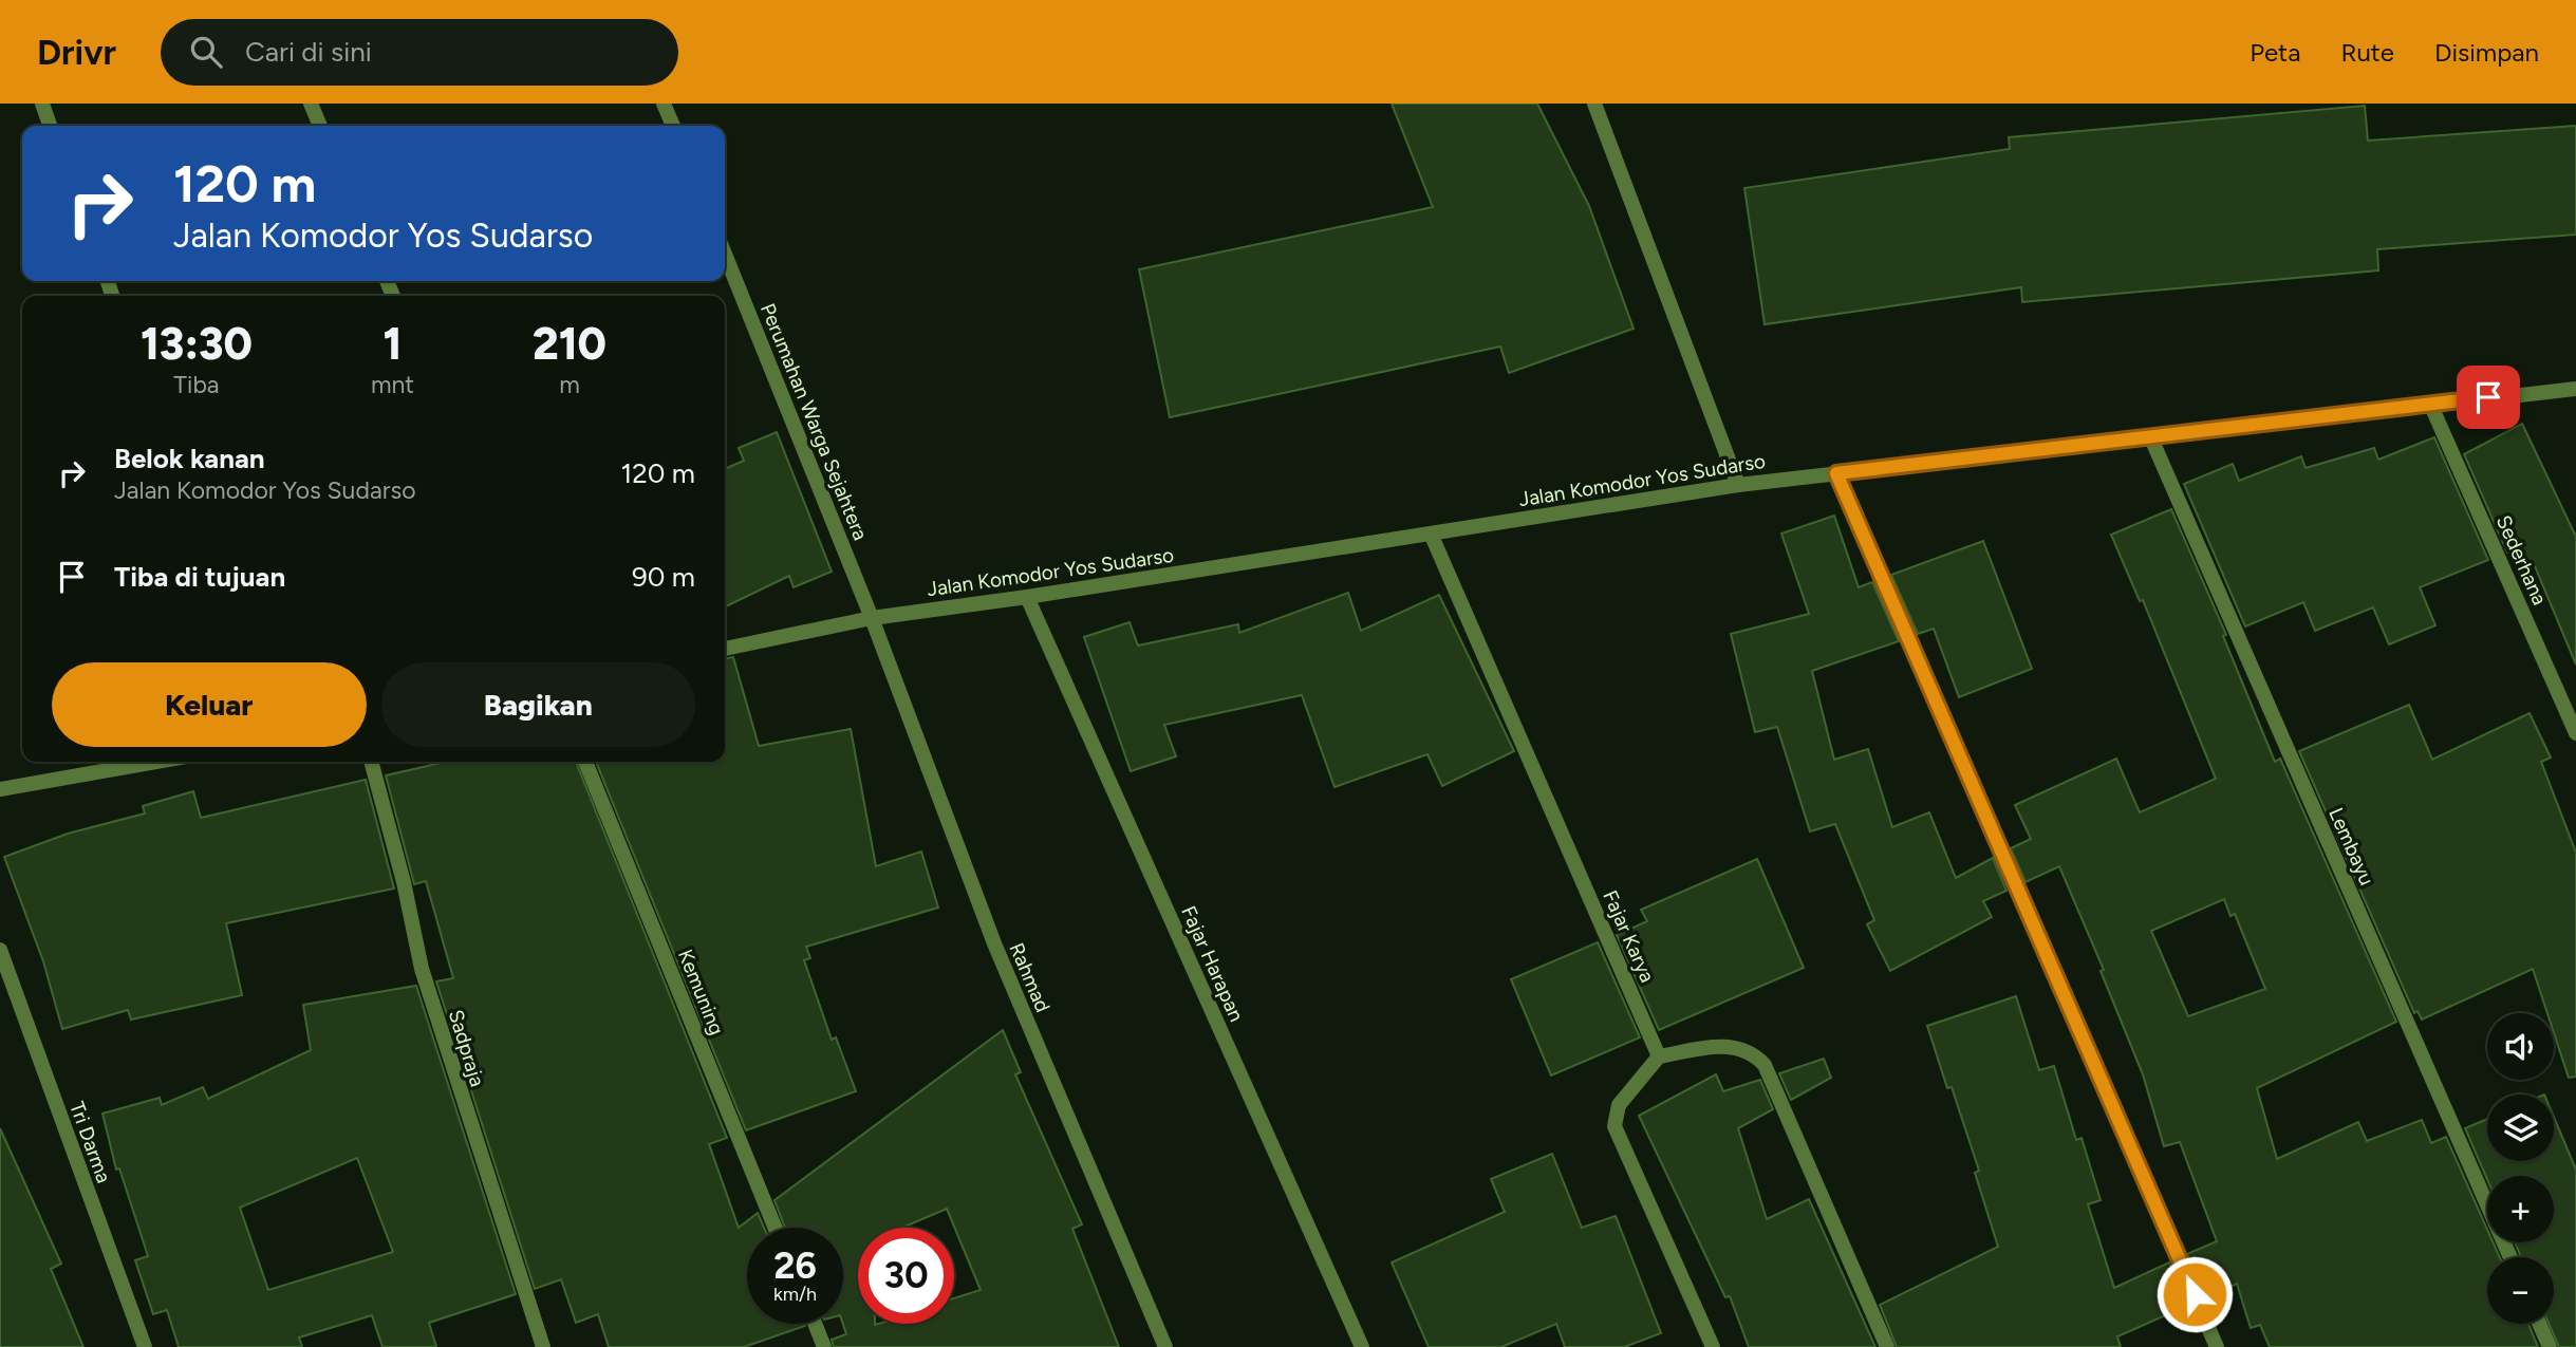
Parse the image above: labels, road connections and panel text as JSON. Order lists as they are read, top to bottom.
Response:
{
  "streets": {
    "street": [
      "Perumahan Warga Sejahtera",
      "Jalan Komodor Yos Sudarso",
      "Sederhana",
      "Lembayu",
      "Fajar Karya",
      "Fajar Harapan",
      "Rahmad",
      "Kemuning",
      "Sadpraja",
      "Tri Darma"
    ]
  },
  "crossings": [
    ["Perumahan Warga Sejahtera", "Jalan Komodor Yos Sudarso"],
    ["Perumahan Warga Sejahtera", "Rahmad"],
    ["Jalan Komodor Yos Sudarso", "Sederhana"],
    ["Jalan Komodor Yos Sudarso", "Lembayu"],
    ["Jalan Komodor Yos Sudarso", "Fajar Karya"],
    ["Jalan Komodor Yos Sudarso", "Fajar Harapan"],
    ["Jalan Komodor Yos Sudarso", "Rahmad"]
  ],
  "page": {
    "header": "Drivr",
    "search": "Cari di sini",
    "nav": ["Peta", "Rute", "Disimpan"],
    "turn": ["120 m", "Jalan Komodor Yos Sudarso"],
    "eta": [
      "13:30",
      "Tiba",
      "1",
      "mnt",
      "210",
      "m"
    ],
    "list": [
      {
        "name": "Belok kanan",
        "note": "Jalan Komodor Yos Sudarso",
        "value": "120 m"
      },
      {
        "name": "Tiba di tujuan",
        "value": "90 m"
      }
    ],
    "buttons": ["Keluar", "Bagikan"],
    "map_buttons": ["+", "−"],
    "speed": "26 km/h",
    "limit": "30"
  }
}
